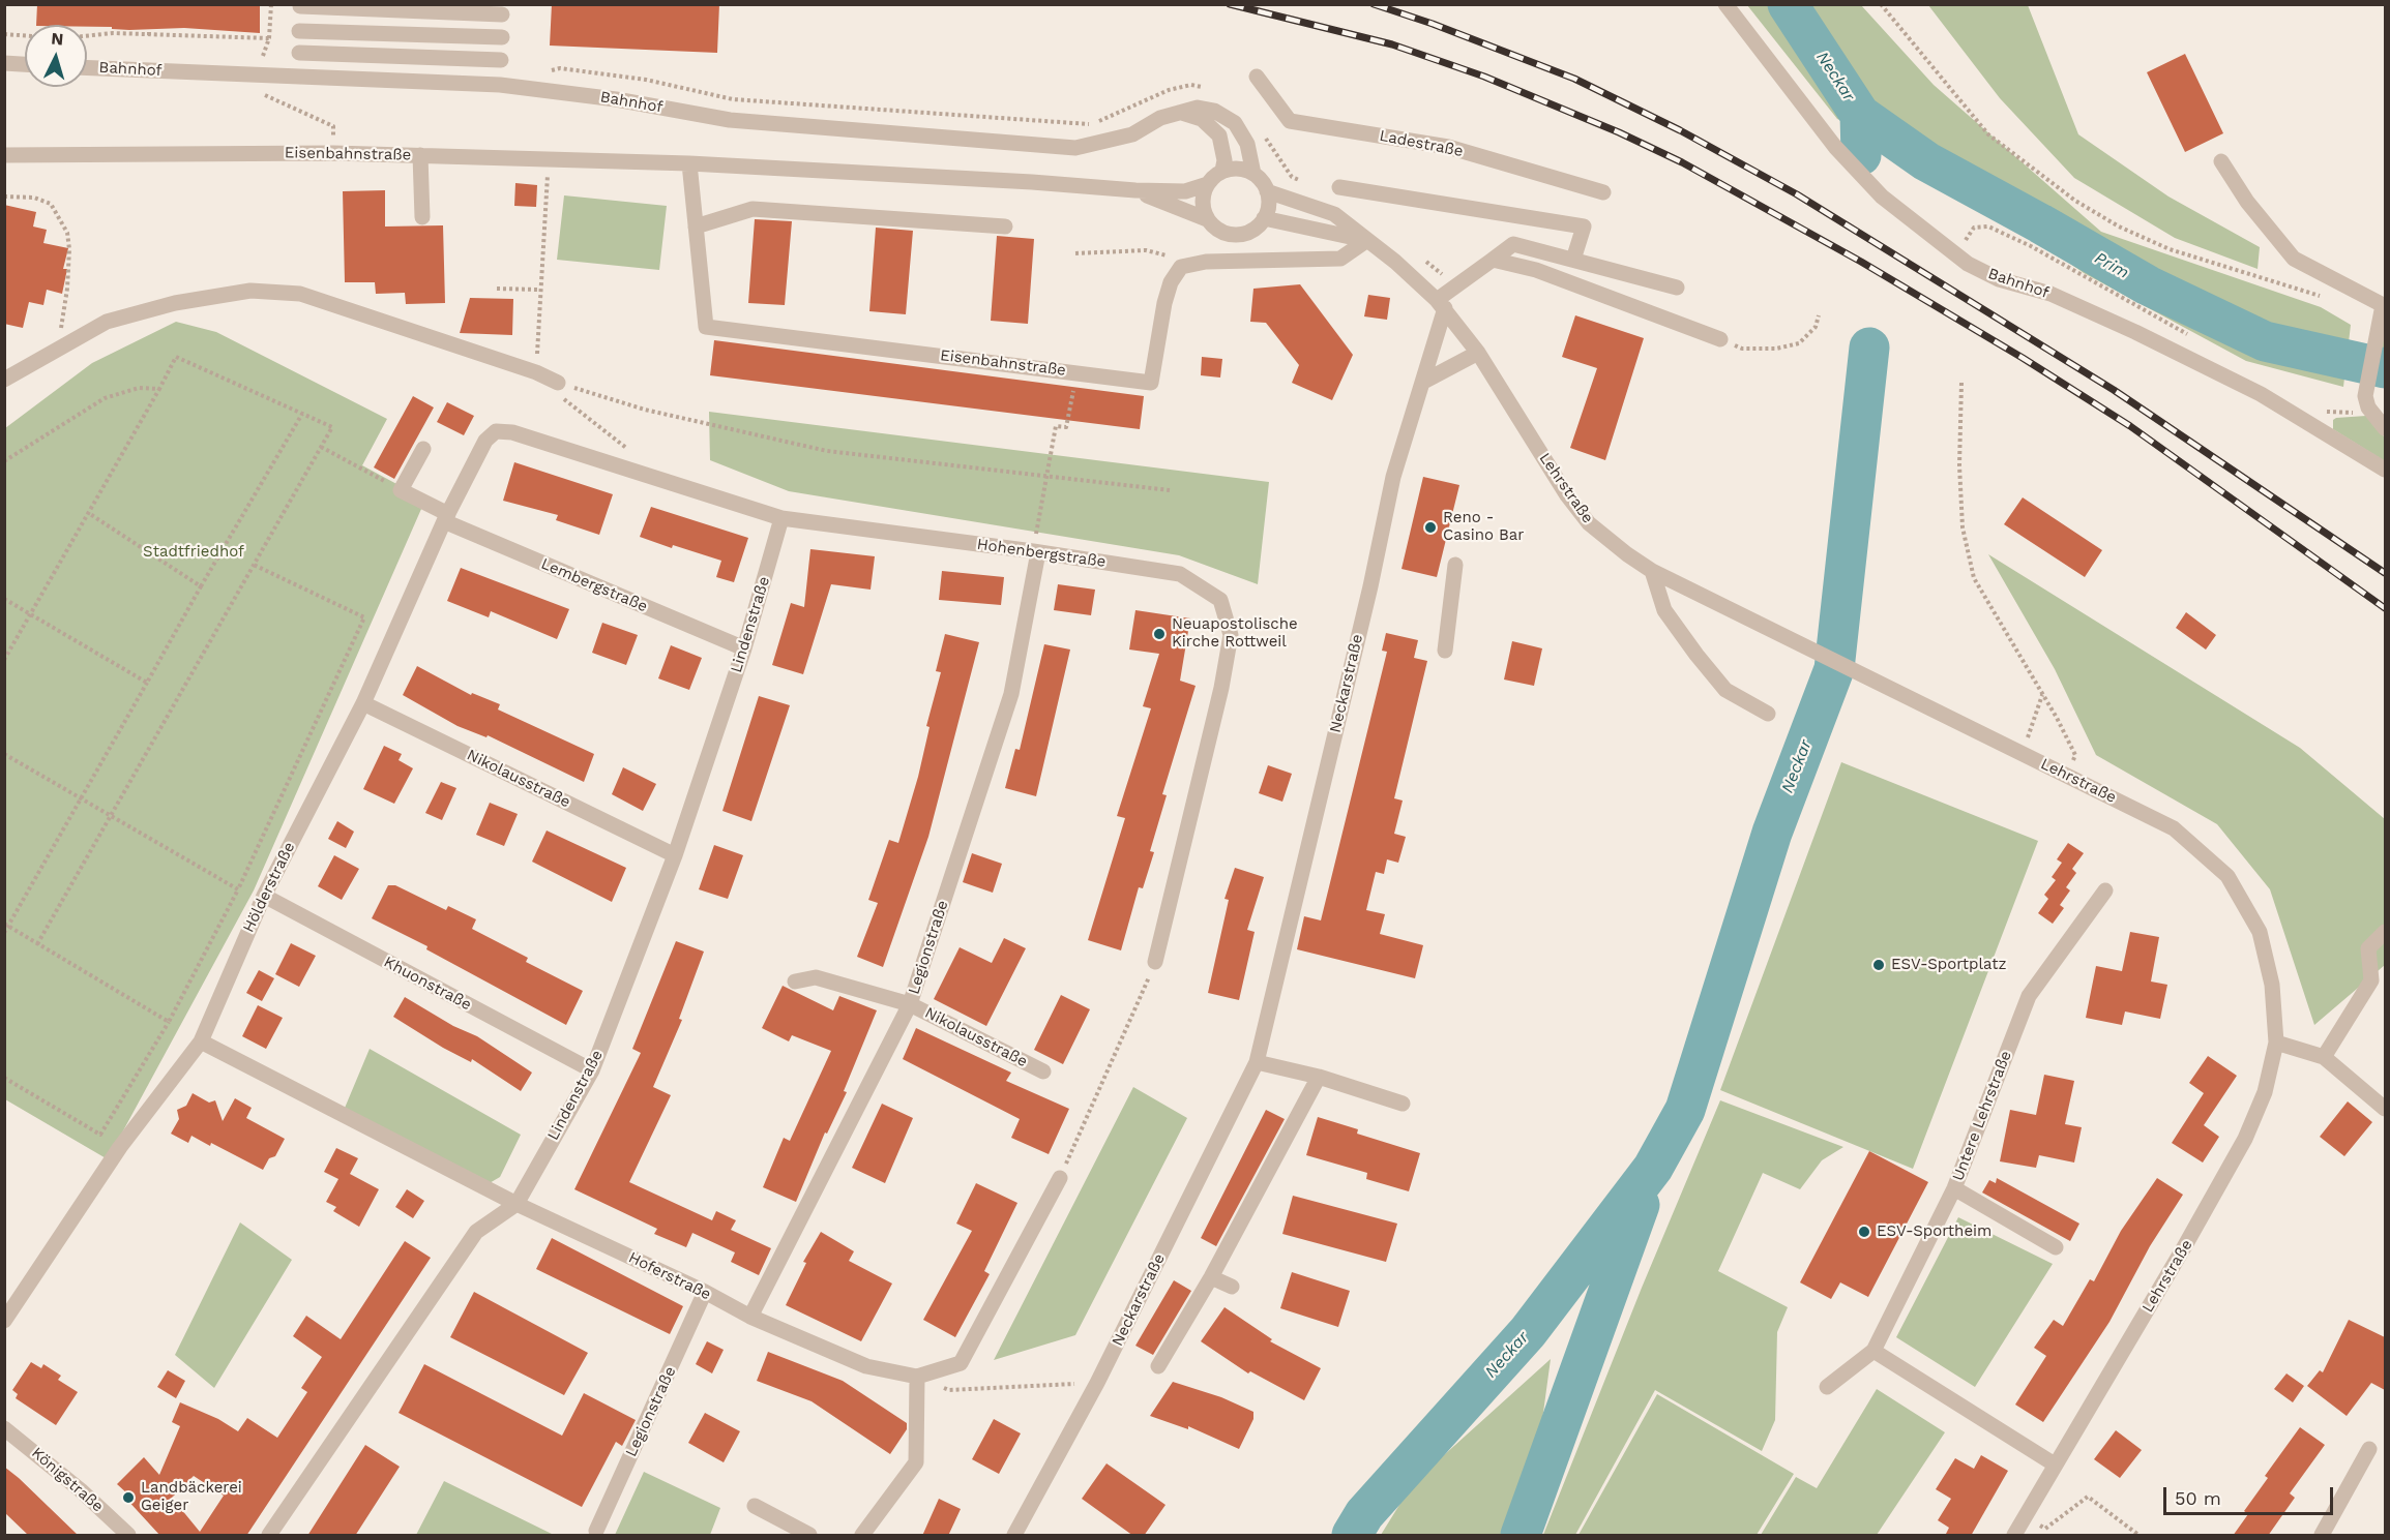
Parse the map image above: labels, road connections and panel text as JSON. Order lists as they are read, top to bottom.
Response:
{
  "streets": {
    "street": [
      "Bahnhof",
      "Ladestraße",
      "Eisenbahnstraße",
      "Lehrstraße",
      "Hohenbergstraße",
      "Lembergstraße",
      "Lindenstraße",
      "Neckarstraße",
      "Nikolausstraße",
      "Hölderstraße",
      "Legionstraße",
      "Khuonstraße",
      "Untere Lehrstraße",
      "Hoferstraße",
      "Königstraße"
    ]
  },
  "crossings": [
    ["Bahnhof", "Eisenbahnstraße"],
    ["Bahnhof", "Lehrstraße"],
    ["Eisenbahnstraße", "Lehrstraße"],
    ["Lehrstraße", "Neckarstraße"],
    ["Hohenbergstraße", "Lindenstraße"],
    ["Hohenbergstraße", "Hölderstraße"],
    ["Hohenbergstraße", "Legionstraße"],
    ["Lembergstraße", "Lindenstraße"],
    ["Lembergstraße", "Hölderstraße"],
    ["Lindenstraße", "Nikolausstraße"],
    ["Lindenstraße", "Khuonstraße"],
    ["Lindenstraße", "Hoferstraße"],
    ["Nikolausstraße", "Hölderstraße"],
    ["Nikolausstraße", "Legionstraße"],
    ["Hölderstraße", "Khuonstraße"],
    ["Hölderstraße", "Hoferstraße"],
    ["Legionstraße", "Hoferstraße"]
  ],
  "water": ["Neckar", "Prim"],
  "parks": ["Stadtfriedhof"],
  "places": [
    "Reno - Casino Bar",
    "Neuapostolische Kirche Rottweil",
    "ESV-Sportplatz",
    "ESV-Sportheim",
    "Landbäckerei Geiger"
  ],
  "scale_bar": "50 m",
  "north": "top"
}
